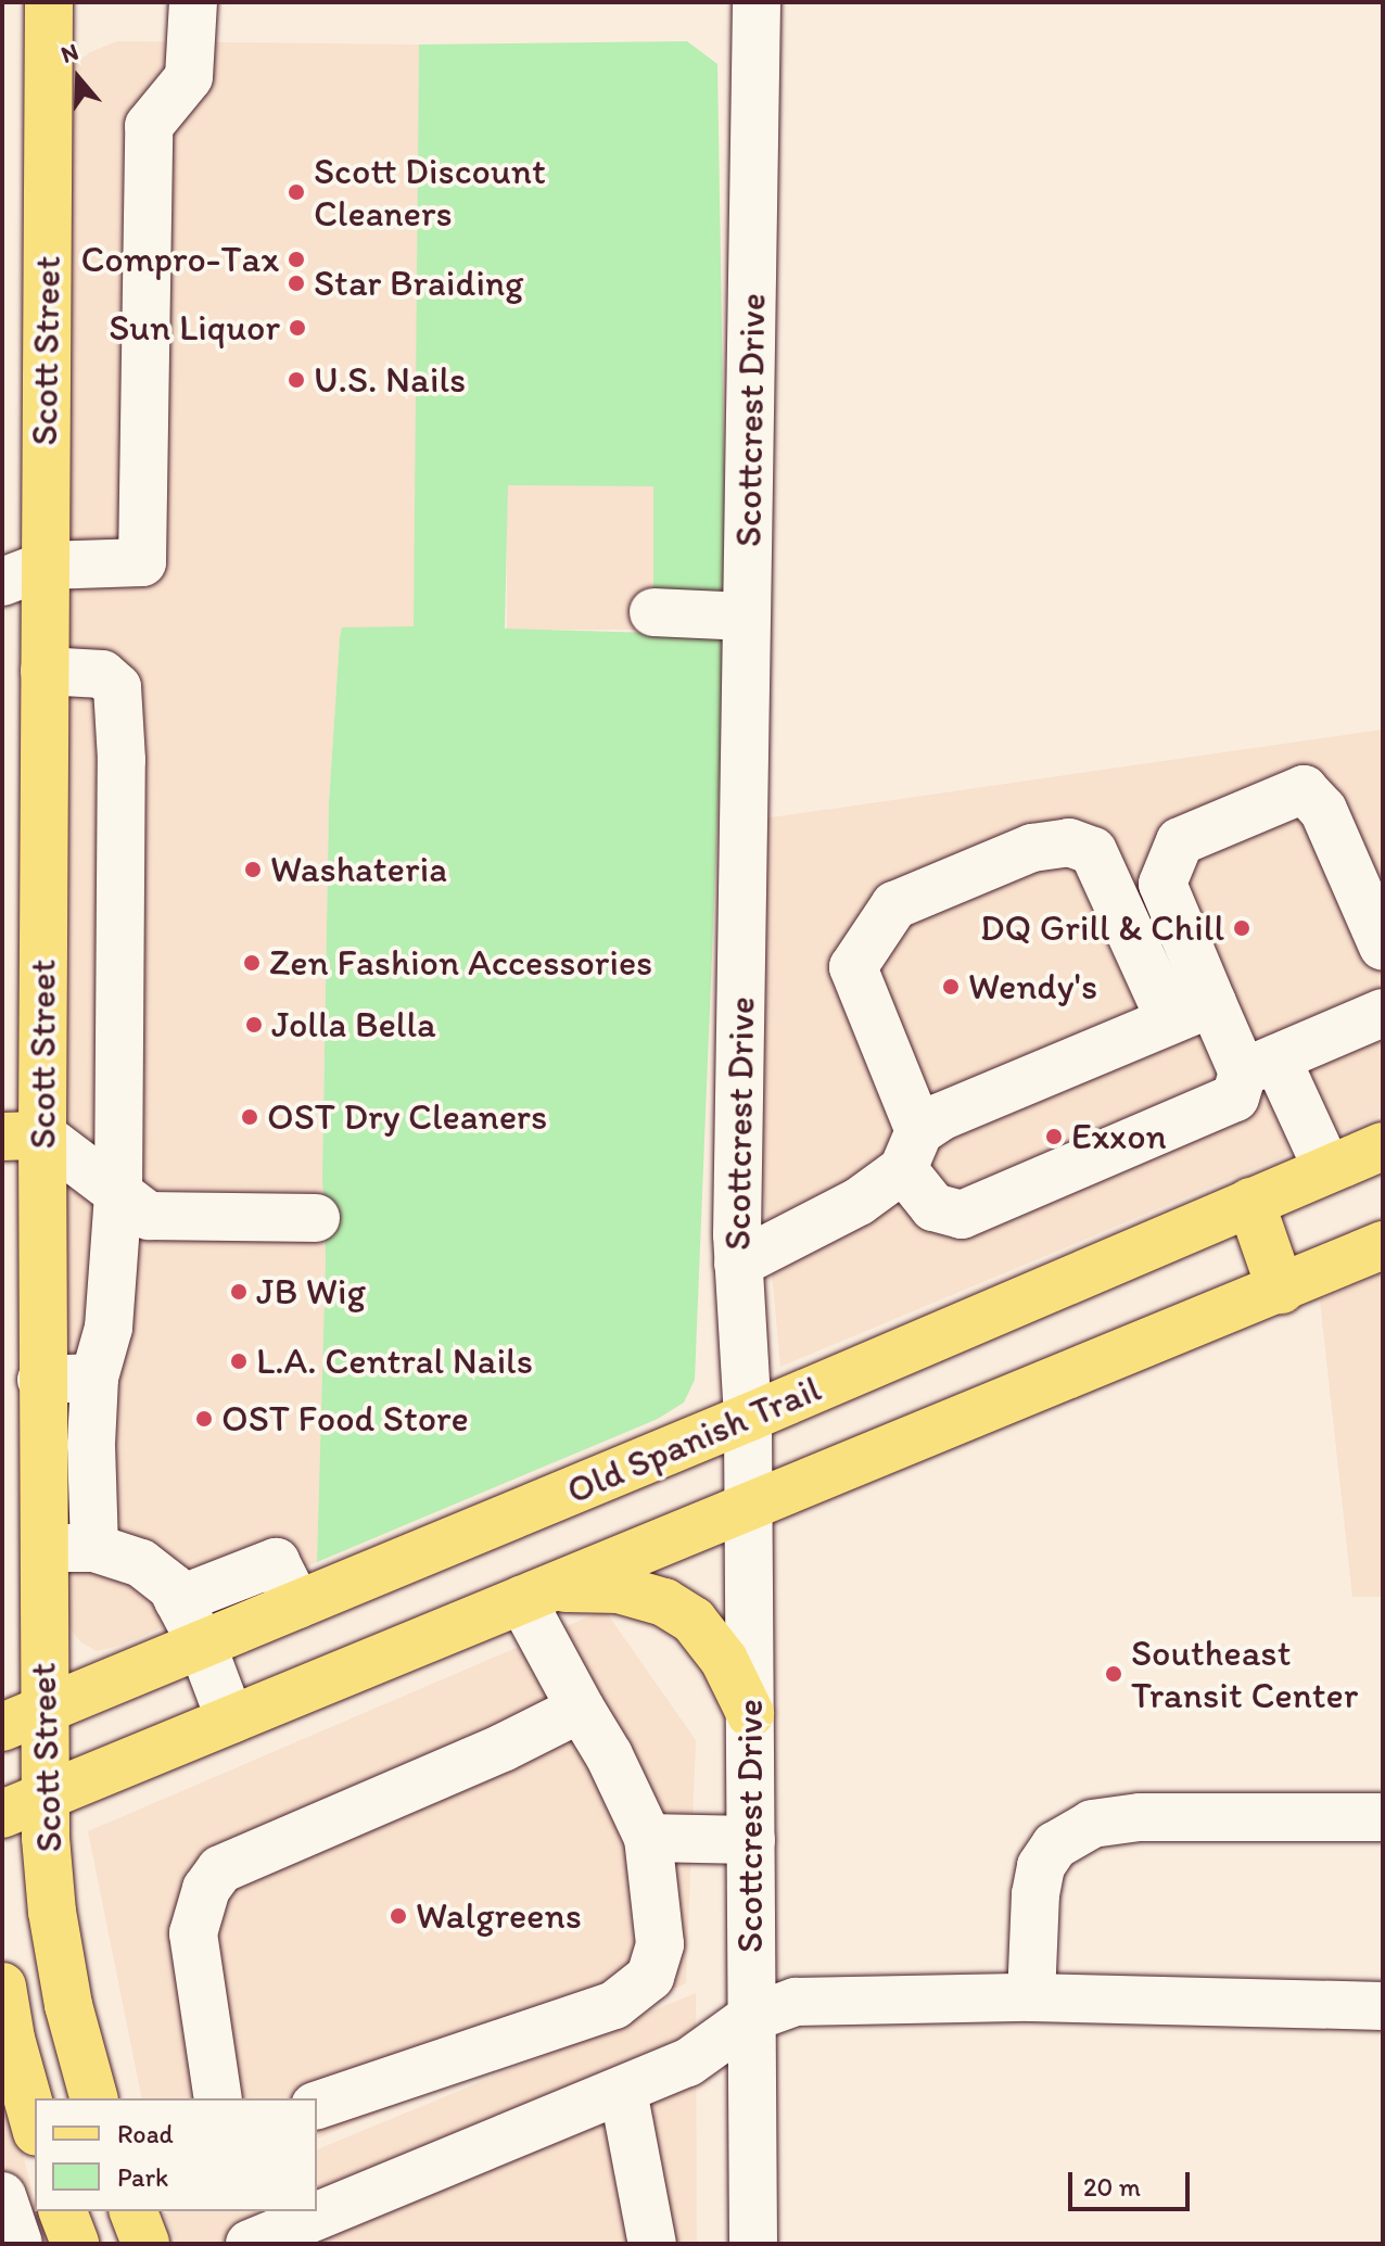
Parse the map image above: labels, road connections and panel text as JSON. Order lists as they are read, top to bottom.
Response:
{
  "streets": {
    "main road": ["Scott Street", "Old Spanish Trail"],
    "street": ["Scottcrest Drive"]
  },
  "crossings": [
    ["Scott Street", "Old Spanish Trail"],
    ["Scottcrest Drive", "Old Spanish Trail"]
  ],
  "places": [
    "Scott Discount Cleaners",
    "Compro-Tax",
    "Star Braiding",
    "Sun Liquor",
    "U.S. Nails",
    "Washateria",
    "DQ Grill & Chill",
    "Zen Fashion Accessories",
    "Wendy's",
    "Jolla Bella",
    "OST Dry Cleaners",
    "Exxon",
    "JB Wig",
    "L.A. Central Nails",
    "OST Food Store",
    "Southeast Transit Center",
    "Walgreens"
  ],
  "legend": ["Road", "Park"],
  "scale_bar": "20 m",
  "north": "top"
}
